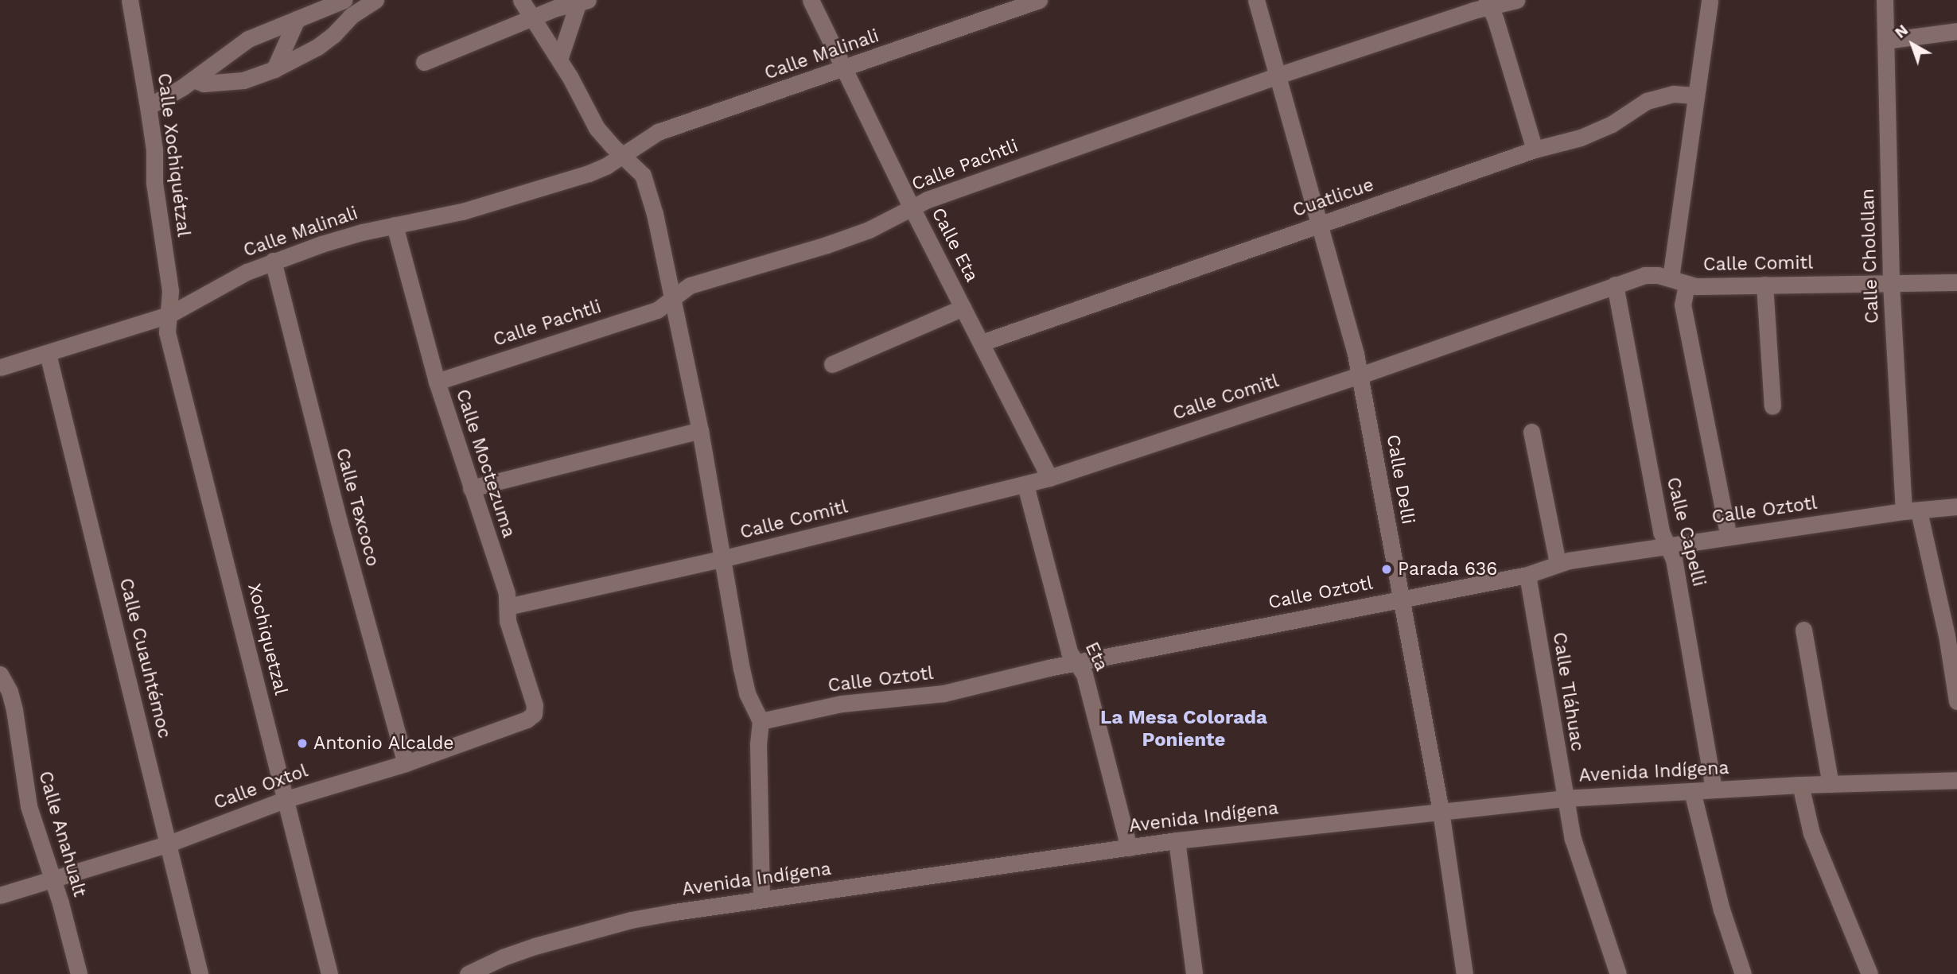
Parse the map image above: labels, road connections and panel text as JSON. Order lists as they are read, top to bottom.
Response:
{
  "streets": {
    "street": [
      "Calle Malinali",
      "Calle Xochiquétzal",
      "Calle Pachtli",
      "Cuatlicue",
      "Calle Eta",
      "Calle Cholollan",
      "Calle Comitl",
      "Calle Moctezuma",
      "Calle Delli",
      "Calle Texcoco",
      "Calle Oztotl",
      "Calle Capelli",
      "Xochiquetzal",
      "Eta",
      "Calle Cuauhtémoc",
      "Calle Tláhuac",
      "Avenida Indígena",
      "Calle Oxtol",
      "Calle Anahualt"
    ]
  },
  "crossings": [
    ["Calle Malinali", "Calle Xochiquétzal"],
    ["Calle Malinali", "Calle Eta"],
    ["Calle Malinali", "Calle Moctezuma"],
    ["Calle Malinali", "Calle Texcoco"],
    ["Calle Malinali", "Xochiquetzal"],
    ["Calle Malinali", "Calle Cuauhtémoc"],
    ["Calle Xochiquétzal", "Xochiquetzal"],
    ["Calle Pachtli", "Calle Eta"],
    ["Calle Pachtli", "Calle Moctezuma"],
    ["Calle Pachtli", "Calle Delli"],
    ["Cuatlicue", "Calle Eta"],
    ["Cuatlicue", "Calle Delli"],
    ["Calle Eta", "Calle Comitl"],
    ["Calle Cholollan", "Calle Comitl"],
    ["Calle Cholollan", "Calle Oztotl"],
    ["Calle Comitl", "Calle Moctezuma"],
    ["Calle Comitl", "Calle Delli"],
    ["Calle Comitl", "Calle Capelli"],
    ["Calle Comitl", "Eta"],
    ["Calle Moctezuma", "Calle Oxtol"],
    ["Calle Delli", "Calle Oztotl"],
    ["Calle Delli", "Avenida Indígena"],
    ["Calle Texcoco", "Calle Oxtol"],
    ["Calle Oztotl", "Calle Capelli"],
    ["Calle Oztotl", "Eta"],
    ["Calle Oztotl", "Calle Tláhuac"],
    ["Calle Capelli", "Avenida Indígena"],
    ["Xochiquetzal", "Calle Oxtol"],
    ["Eta", "Avenida Indígena"],
    ["Calle Cuauhtémoc", "Calle Oxtol"],
    ["Calle Tláhuac", "Avenida Indígena"],
    ["Calle Oxtol", "Calle Anahualt"]
  ],
  "districts": ["La Mesa Colorada Poniente"],
  "places": ["Parada 636", "Antonio Alcalde"],
  "north": "top left"
}
